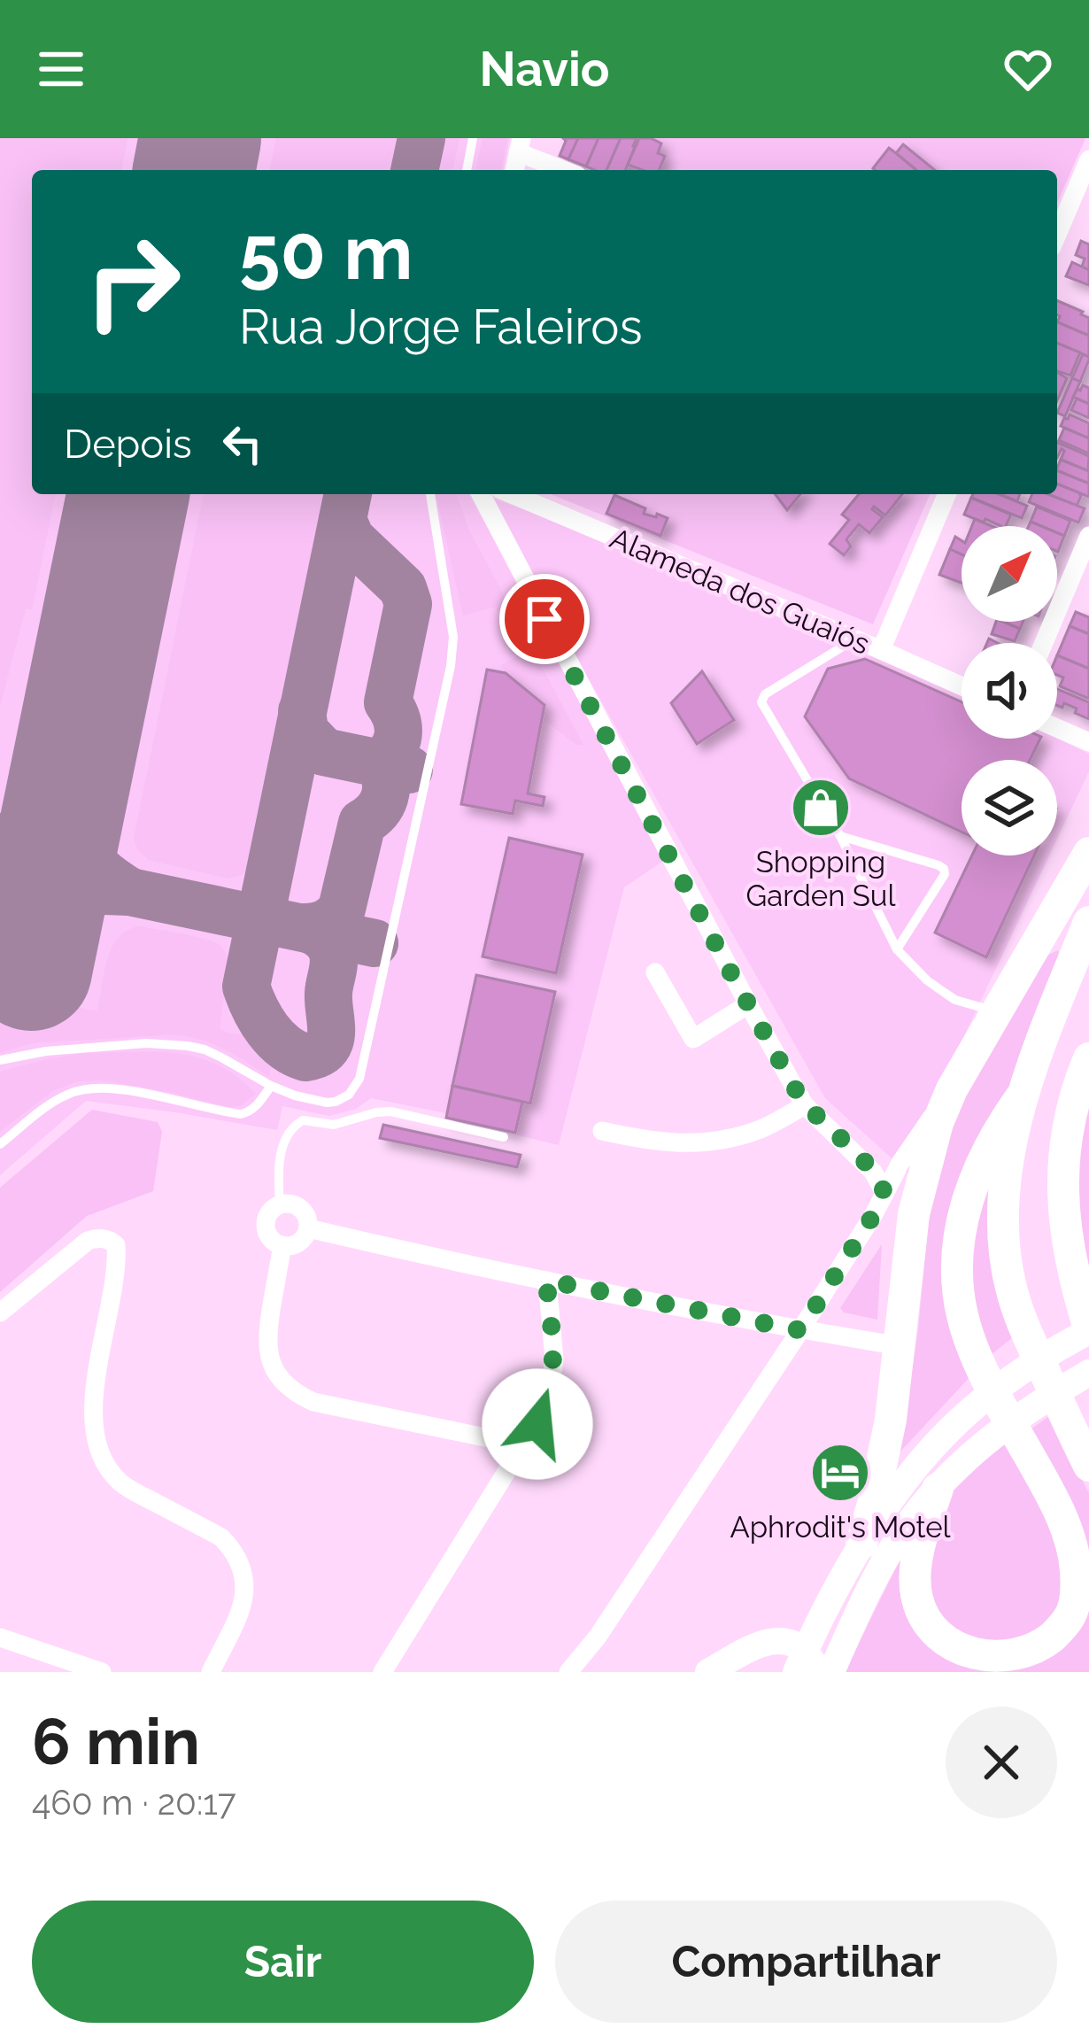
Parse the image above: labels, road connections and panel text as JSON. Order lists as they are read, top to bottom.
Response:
{
  "streets": {
    "street": ["Alameda dos Guaiós"]
  },
  "places": {
    "shop": ["Shopping Garden Sul"],
    "hotel": ["Aphrodit's Motel"]
  },
  "north": "top right",
  "page": {
    "header": "Navio",
    "turn": ["50 m", "Rua Jorge Faleiros"],
    "then": "Depois",
    "heading": ["6 min", "460 m · 20:17"],
    "buttons": ["Sair", "Compartilhar"]
  }
}
